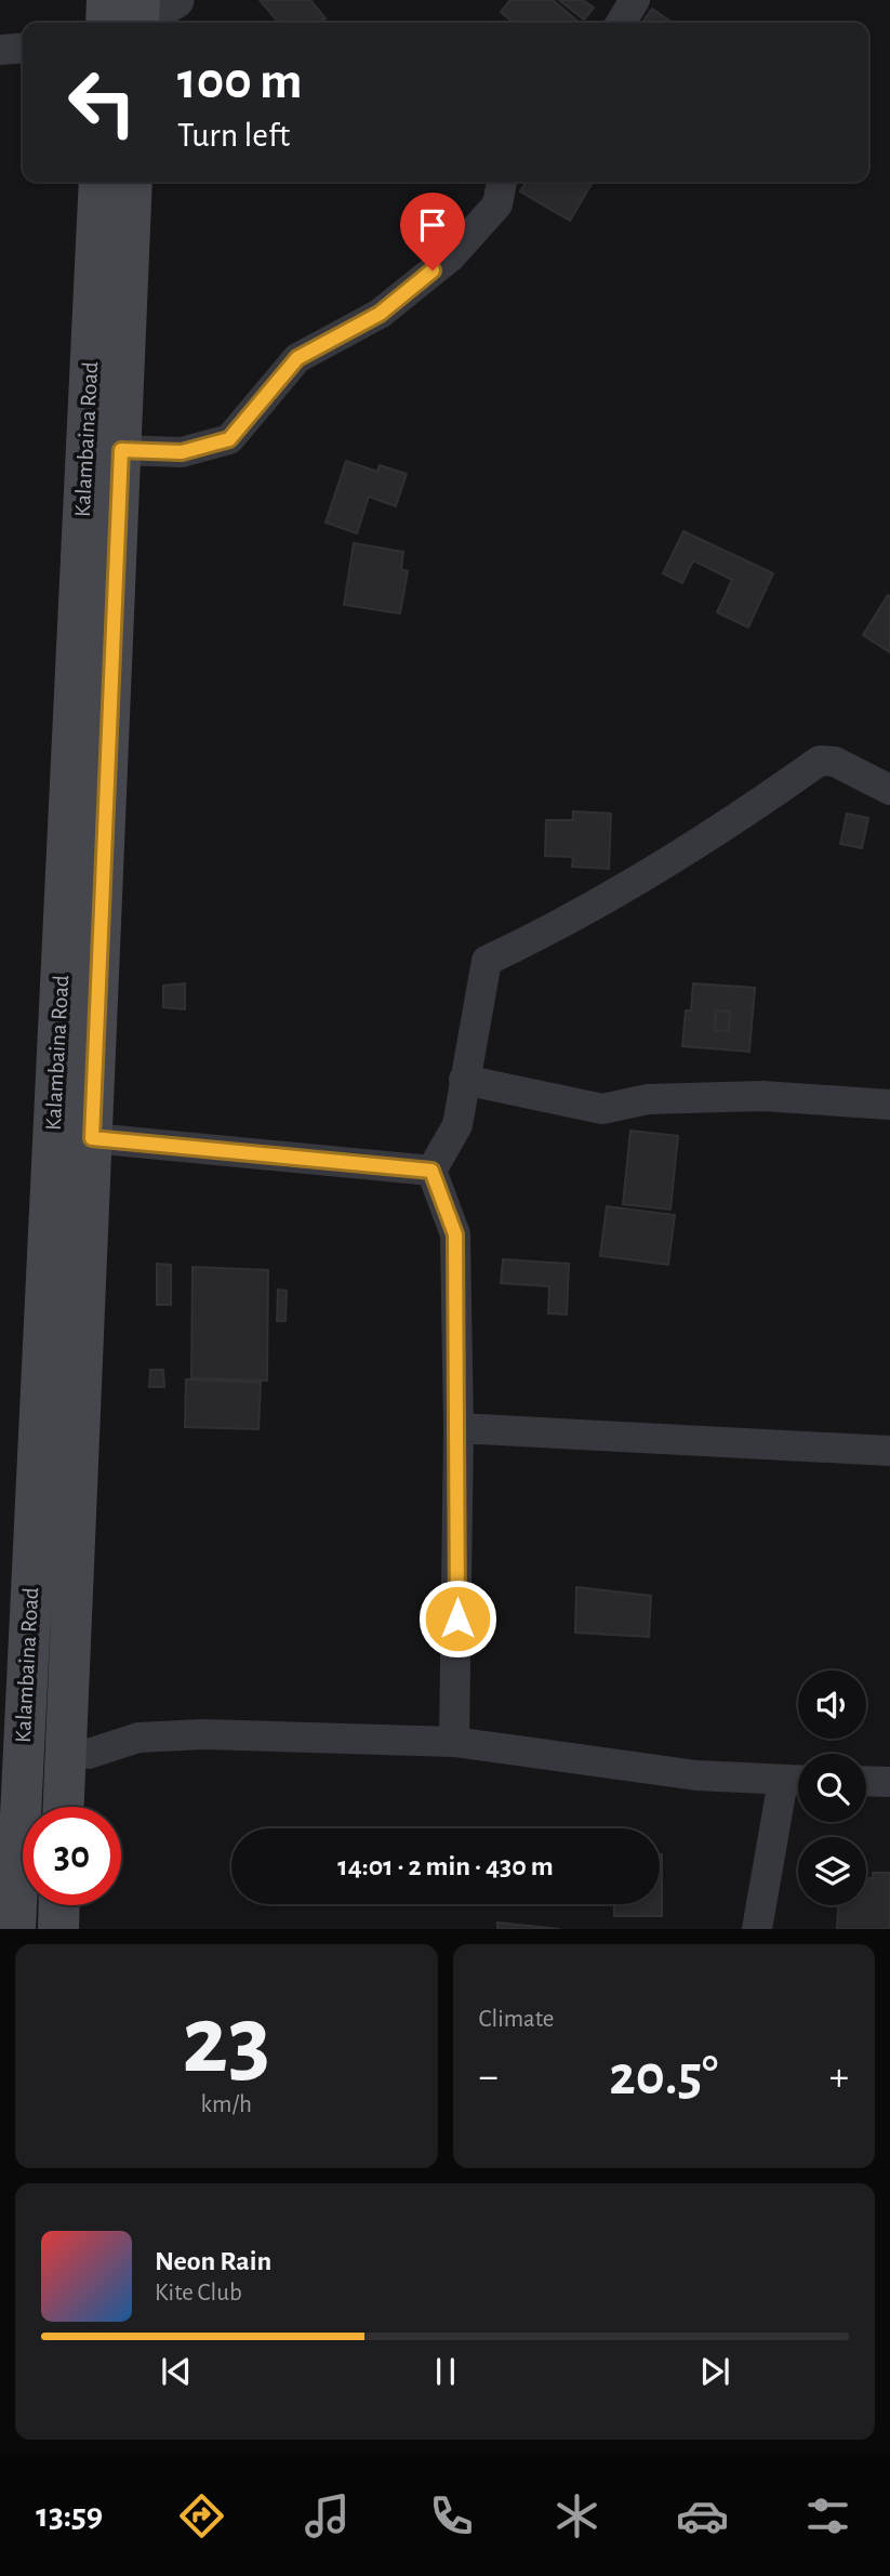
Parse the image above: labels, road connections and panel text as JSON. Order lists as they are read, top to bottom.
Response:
{
  "streets": {
    "main road": ["Kalambaina Road"]
  },
  "page": {
    "turn": ["100 m", "Turn left"],
    "limit": "30",
    "trip": "14:01 · 2 min · 430 m",
    "tile": [
      ["23", "km/h"],
      "Climate"
    ],
    "heat": ["−", "20.5°", "+"],
    "song": ["Neon Rain", "Kite Club"],
    "tabs": "13:59"
  }
}
